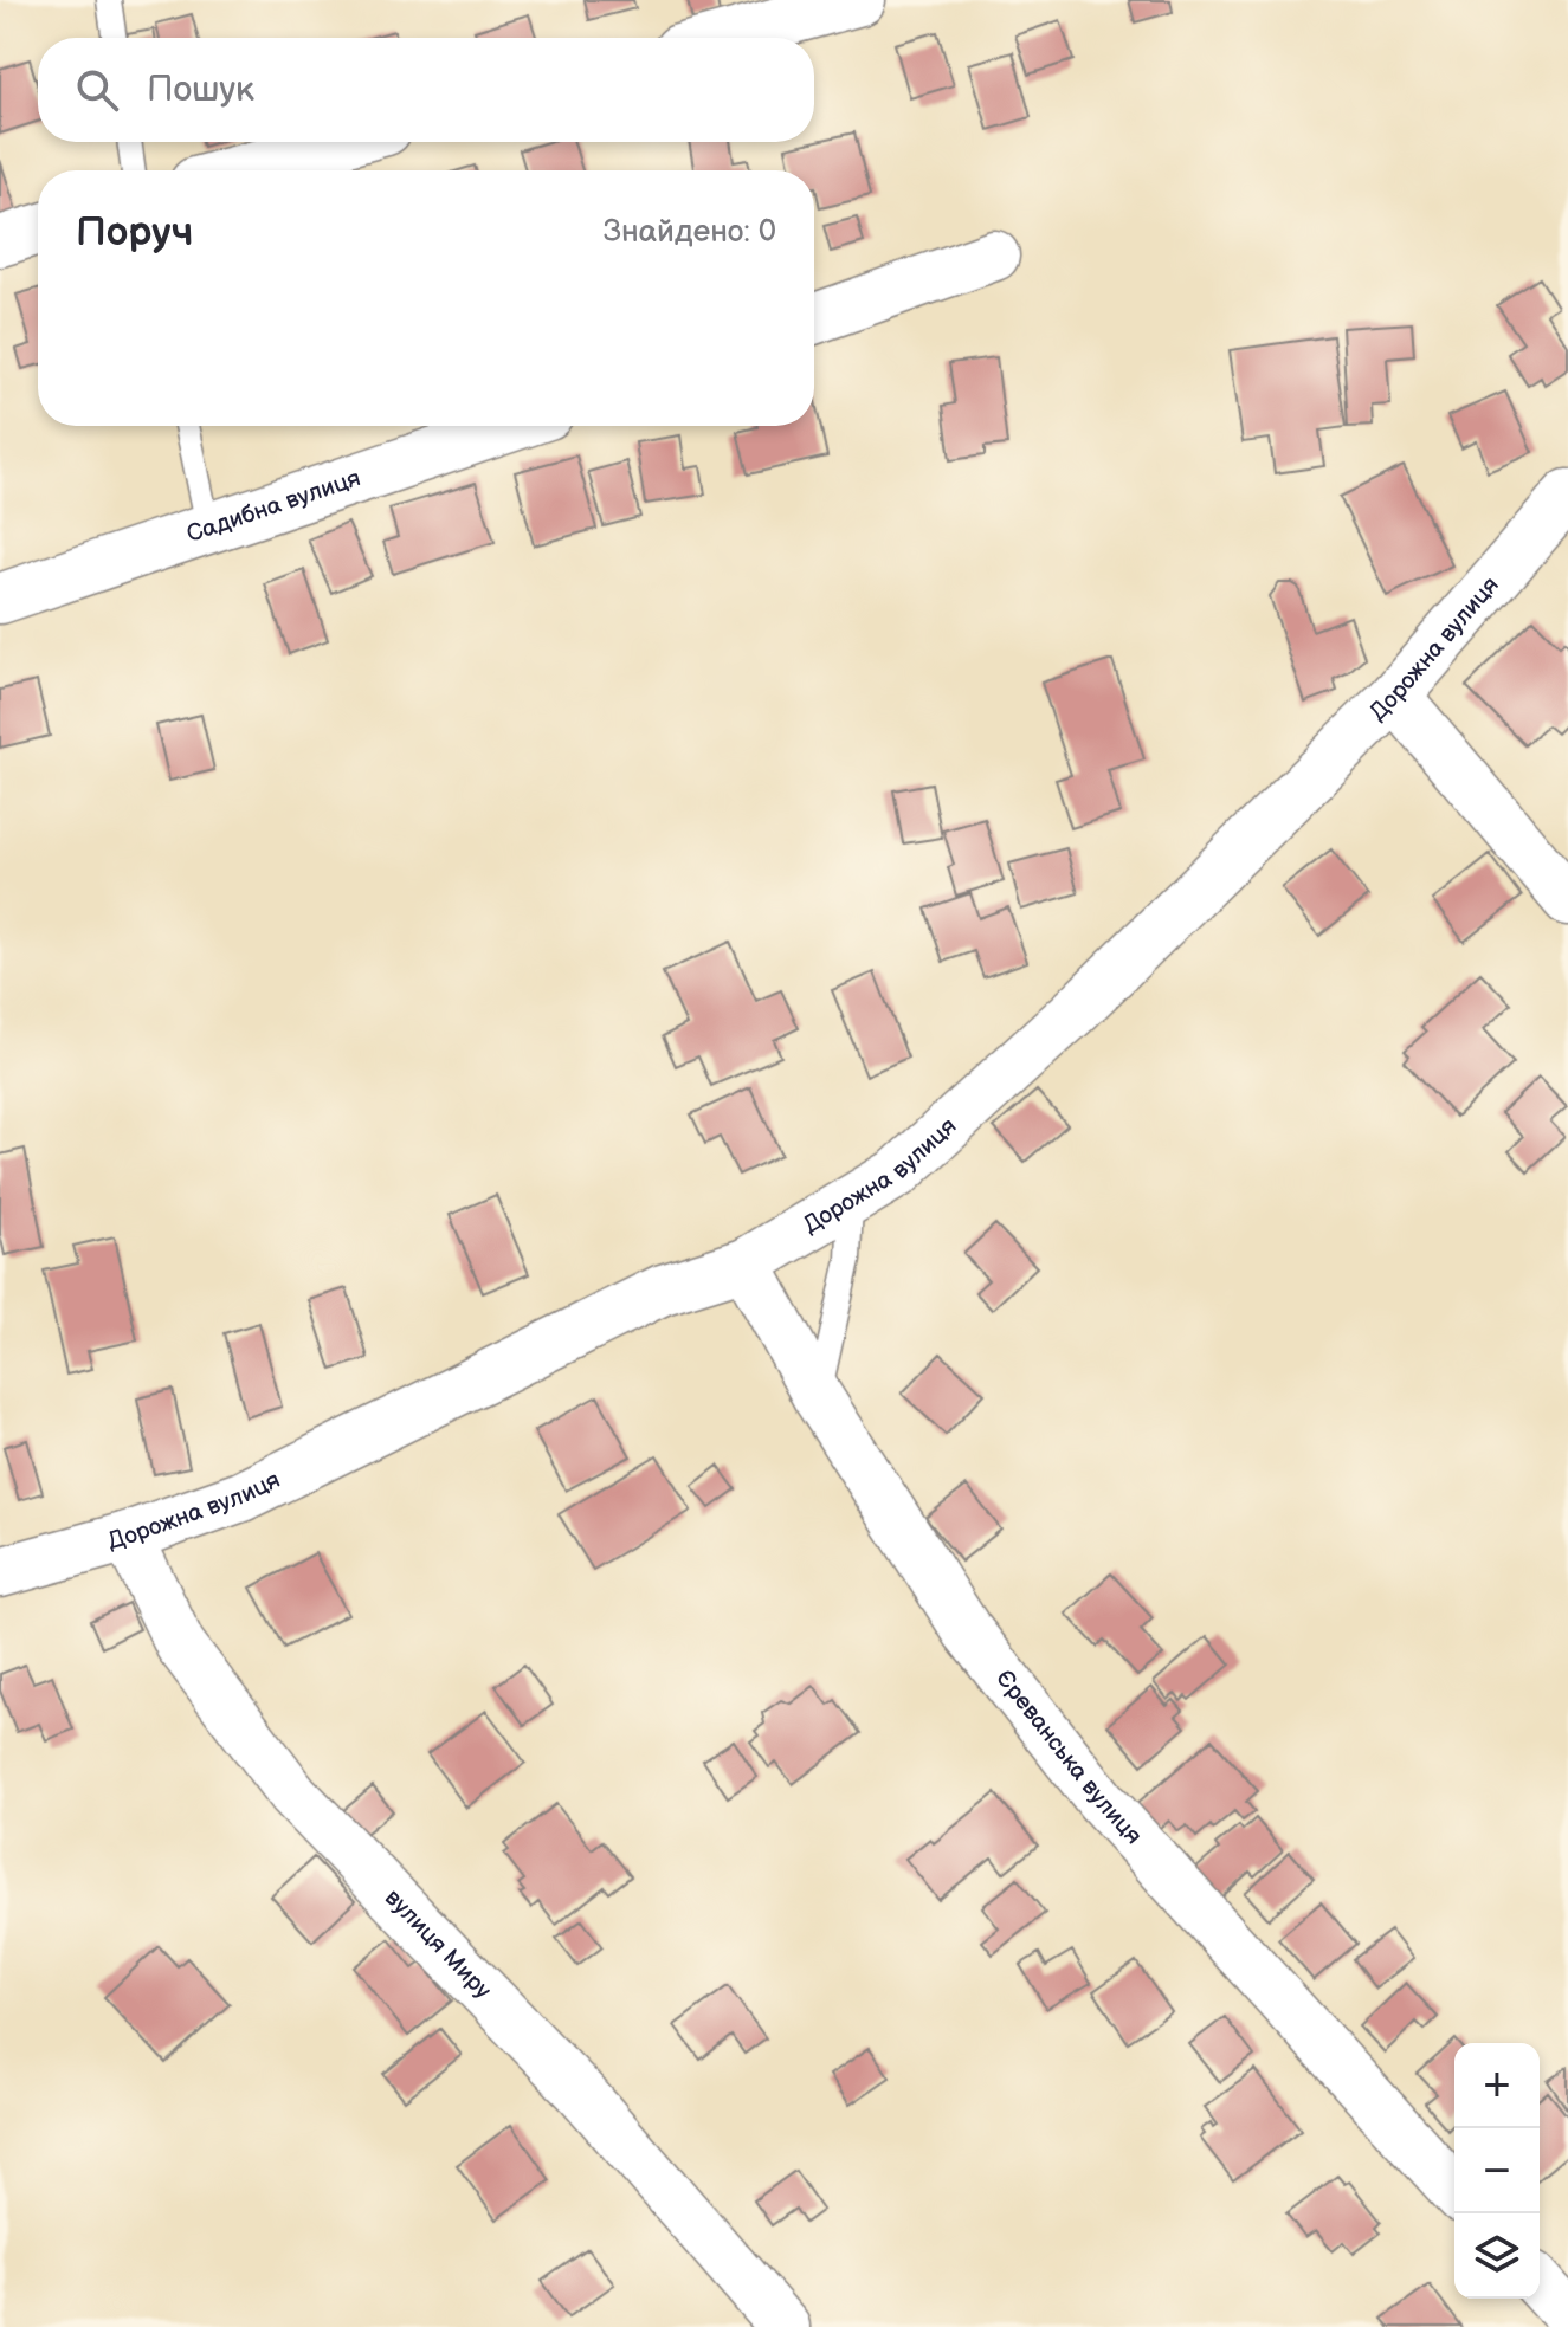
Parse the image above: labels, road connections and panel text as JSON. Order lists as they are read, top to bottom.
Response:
{
  "streets": {
    "street": [
      "Садибна вулиця",
      "Дорожна вулиця",
      "Єреванська вулиця",
      "вулиця Миру"
    ]
  },
  "crossings": [
    ["Дорожна вулиця", "Єреванська вулиця"],
    ["Дорожна вулиця", "вулиця Миру"]
  ],
  "page": {
    "search": "Пошук",
    "heading": ["Поруч", "Знайдено: 0"],
    "map_buttons": ["+", "−"]
  }
}
